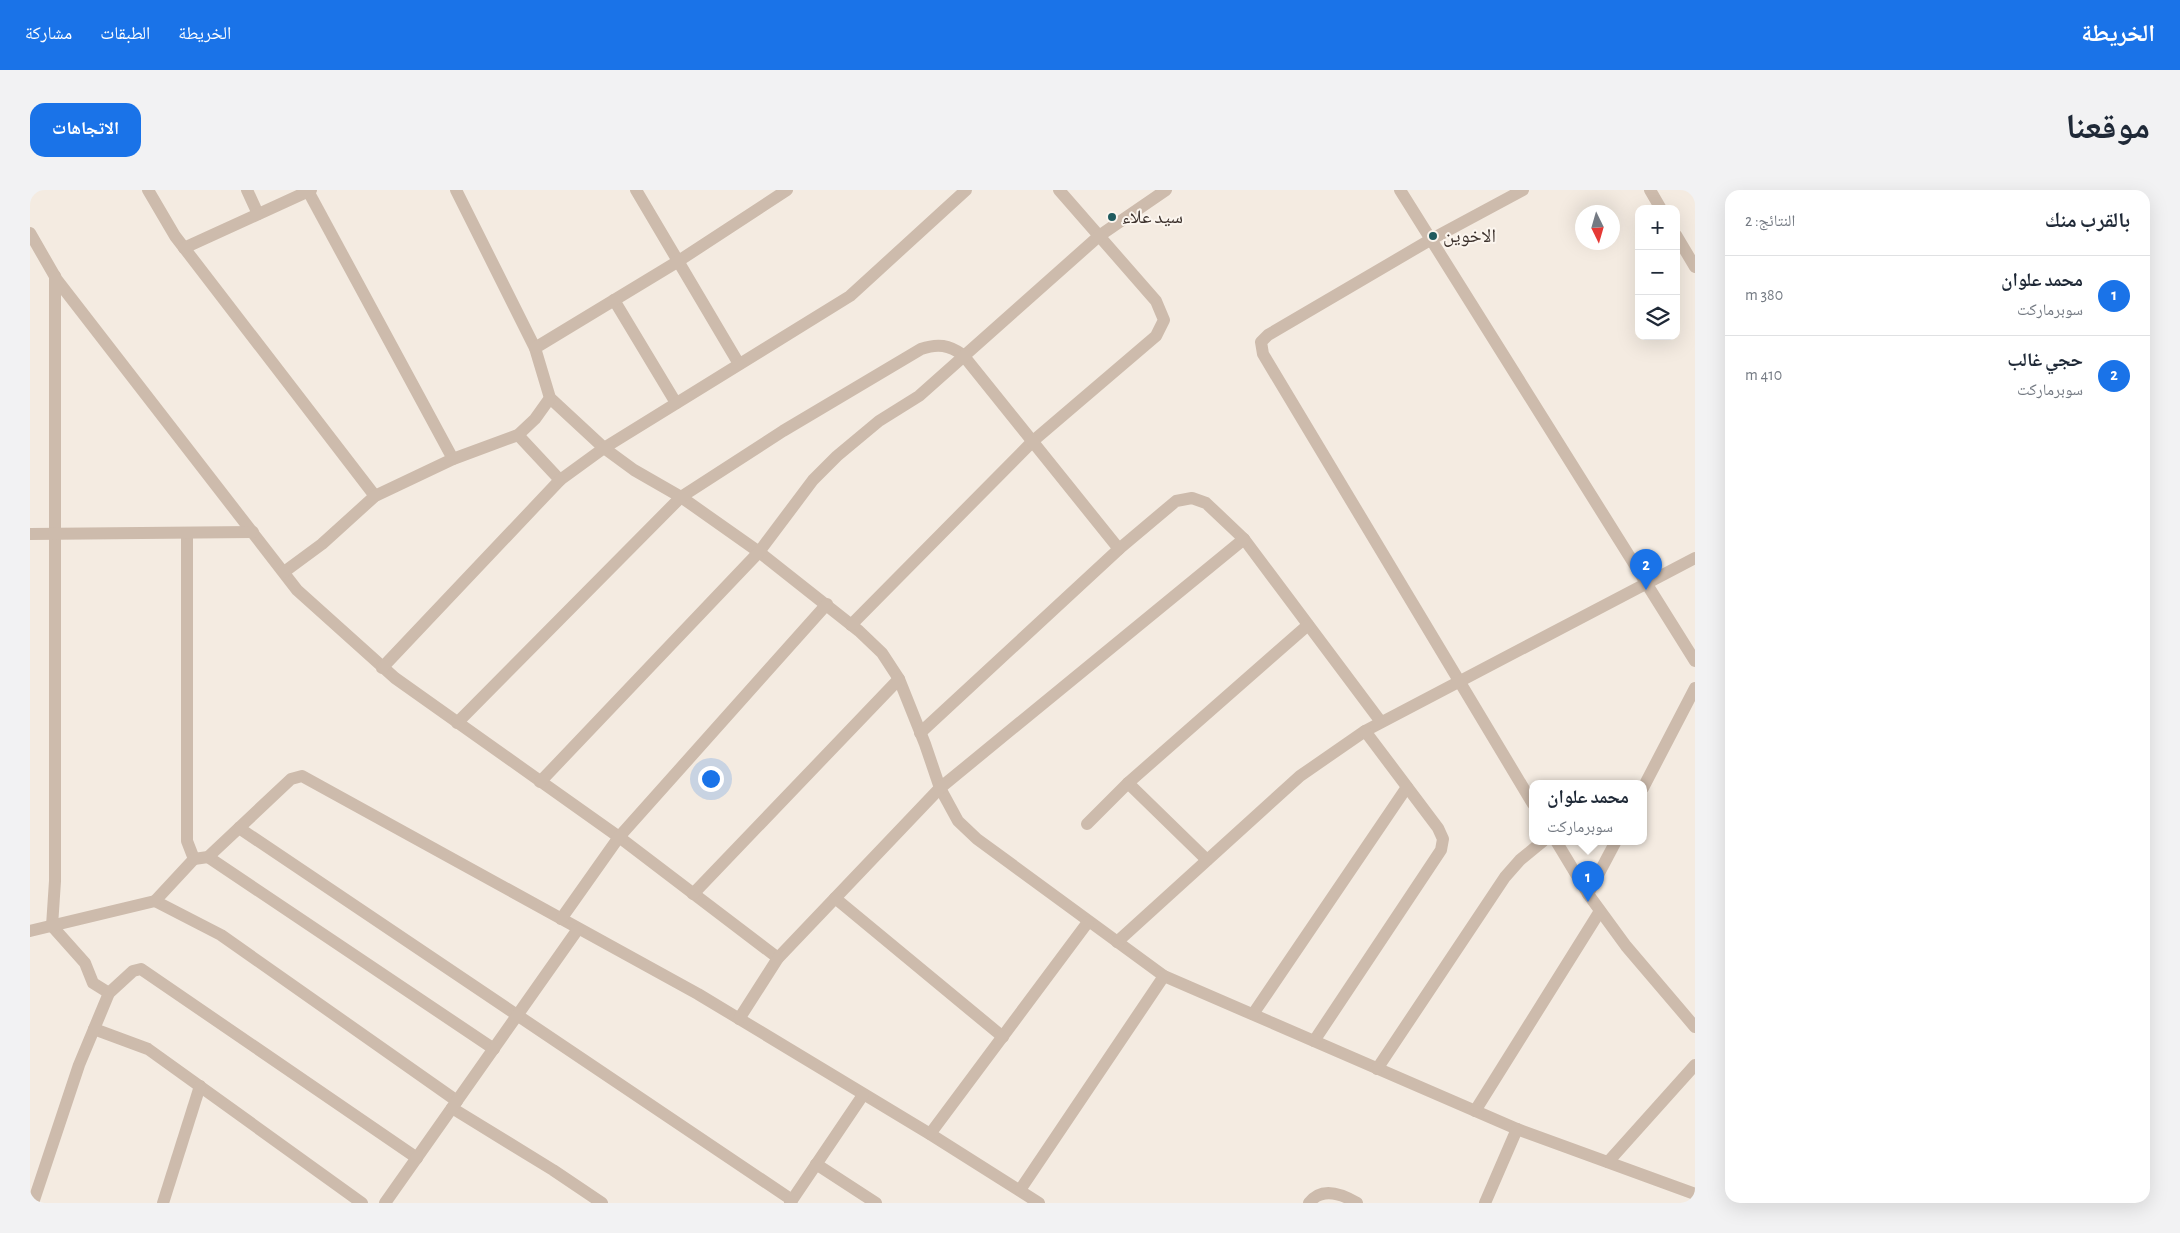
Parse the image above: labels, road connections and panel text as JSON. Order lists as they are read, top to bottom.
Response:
{
  "places": ["سيد علاء", "الاخوين"],
  "north": "bottom",
  "page": {
    "header": "الخريطة",
    "nav": ["الخريطة", "الطبقات", "مشاركة"],
    "title": "موقعنا",
    "buttons": "الاتجاهات",
    "heading": ["بالقرب منك", "النتائج: 2"],
    "map_buttons": ["+", "−"],
    "list": [
      {
        "mark": "1",
        "name": "محمد علوان",
        "note": "سوبرماركت",
        "value": "380 m"
      },
      {
        "mark": "2",
        "name": "حجي غالب",
        "note": "سوبرماركت",
        "value": "410 m"
      }
    ],
    "pins": ["2", "1"],
    "popup": ["محمد علوان", "سوبرماركت"]
  }
}
